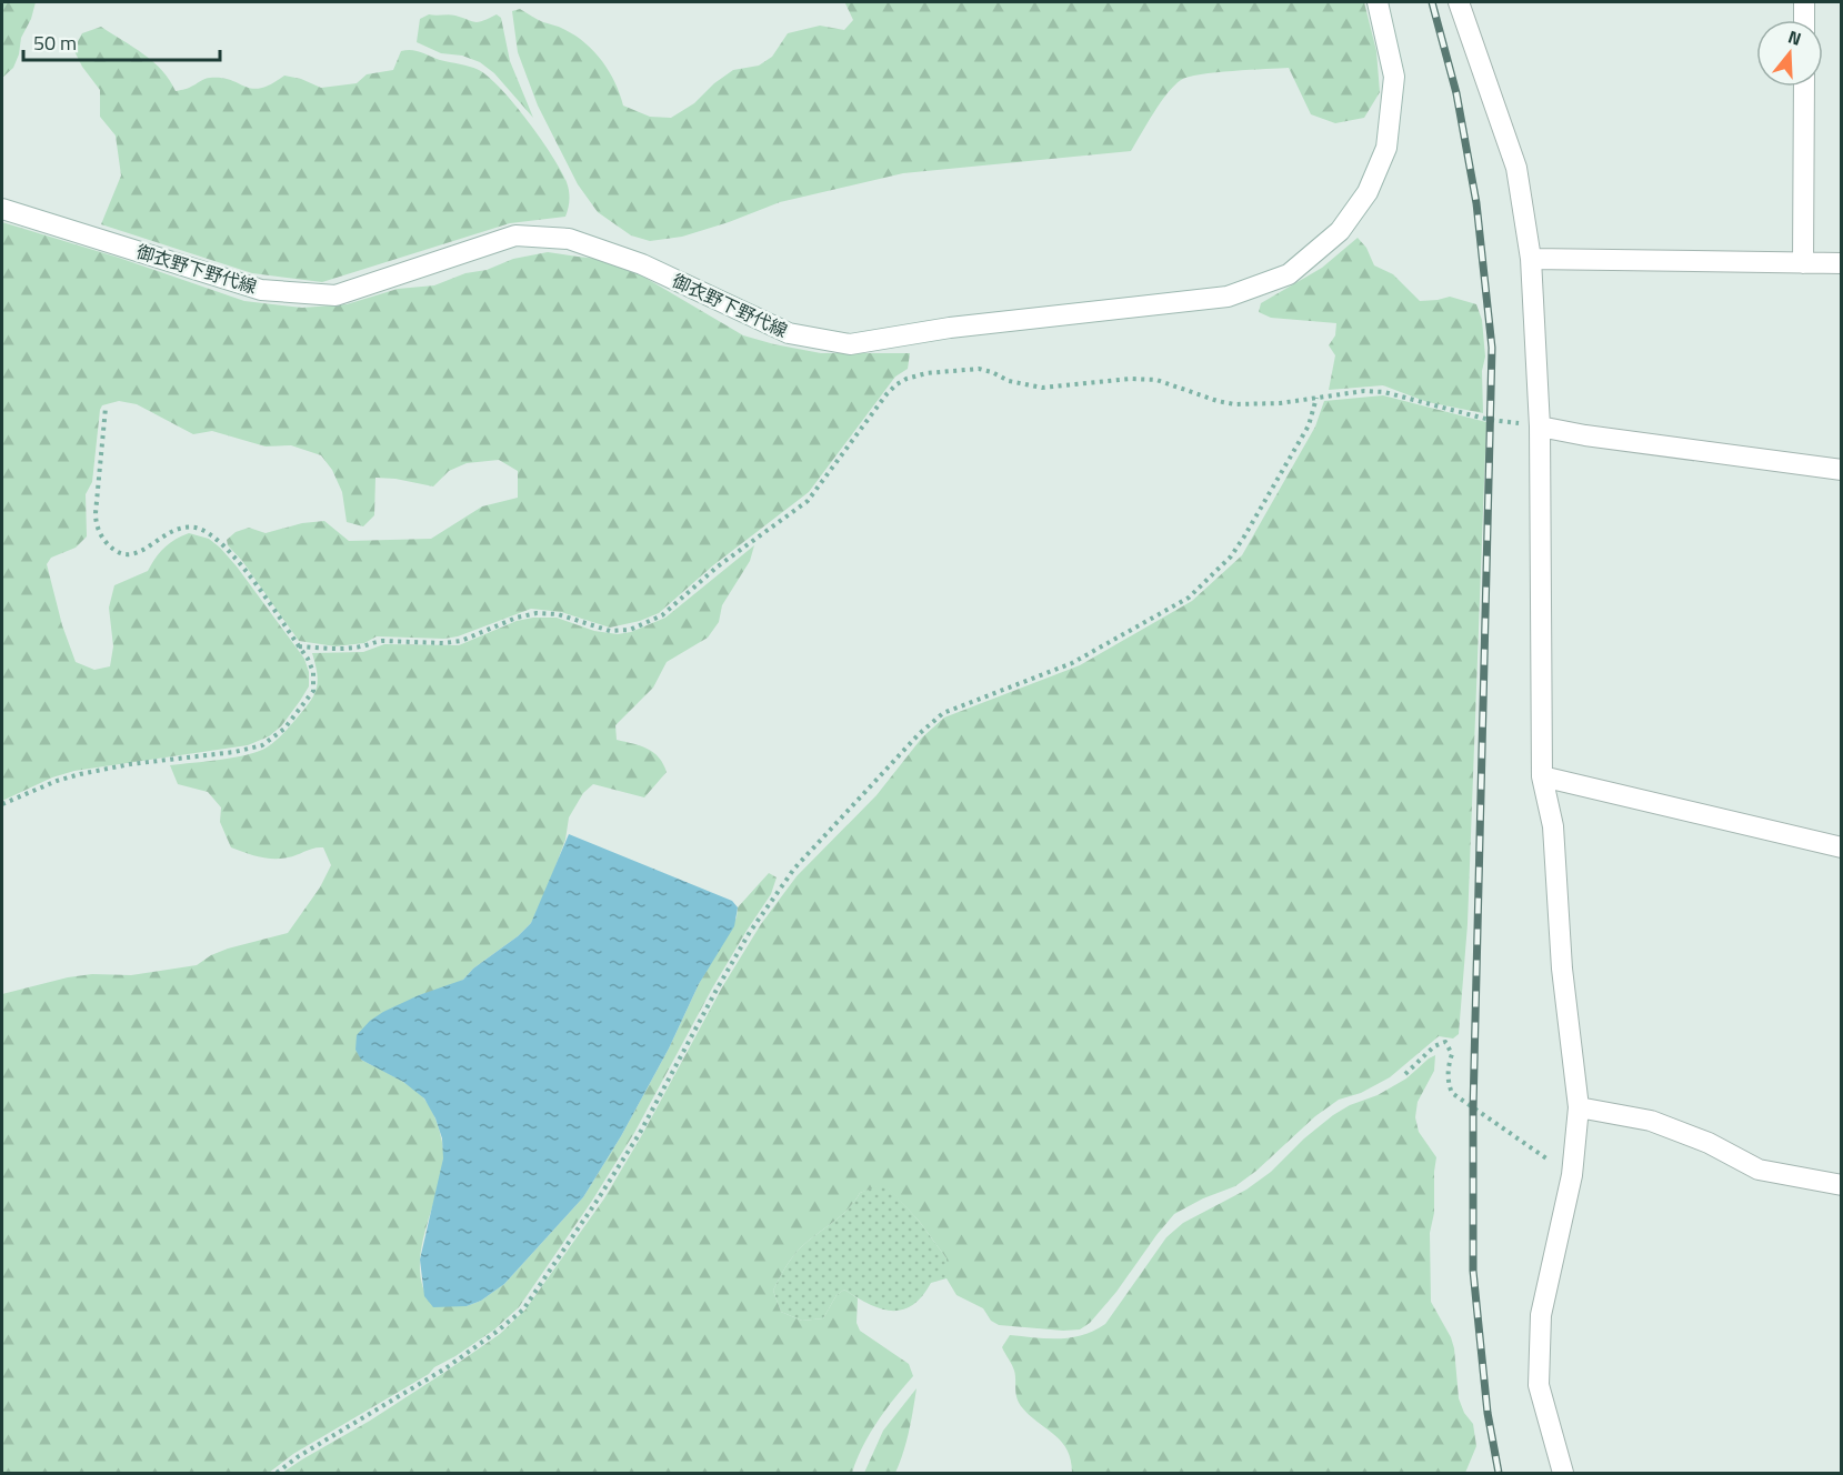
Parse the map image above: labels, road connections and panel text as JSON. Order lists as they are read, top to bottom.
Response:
{
  "streets": {
    "street": ["御衣野下野代線"]
  },
  "scale_bar": "50 m",
  "north": "top"
}
